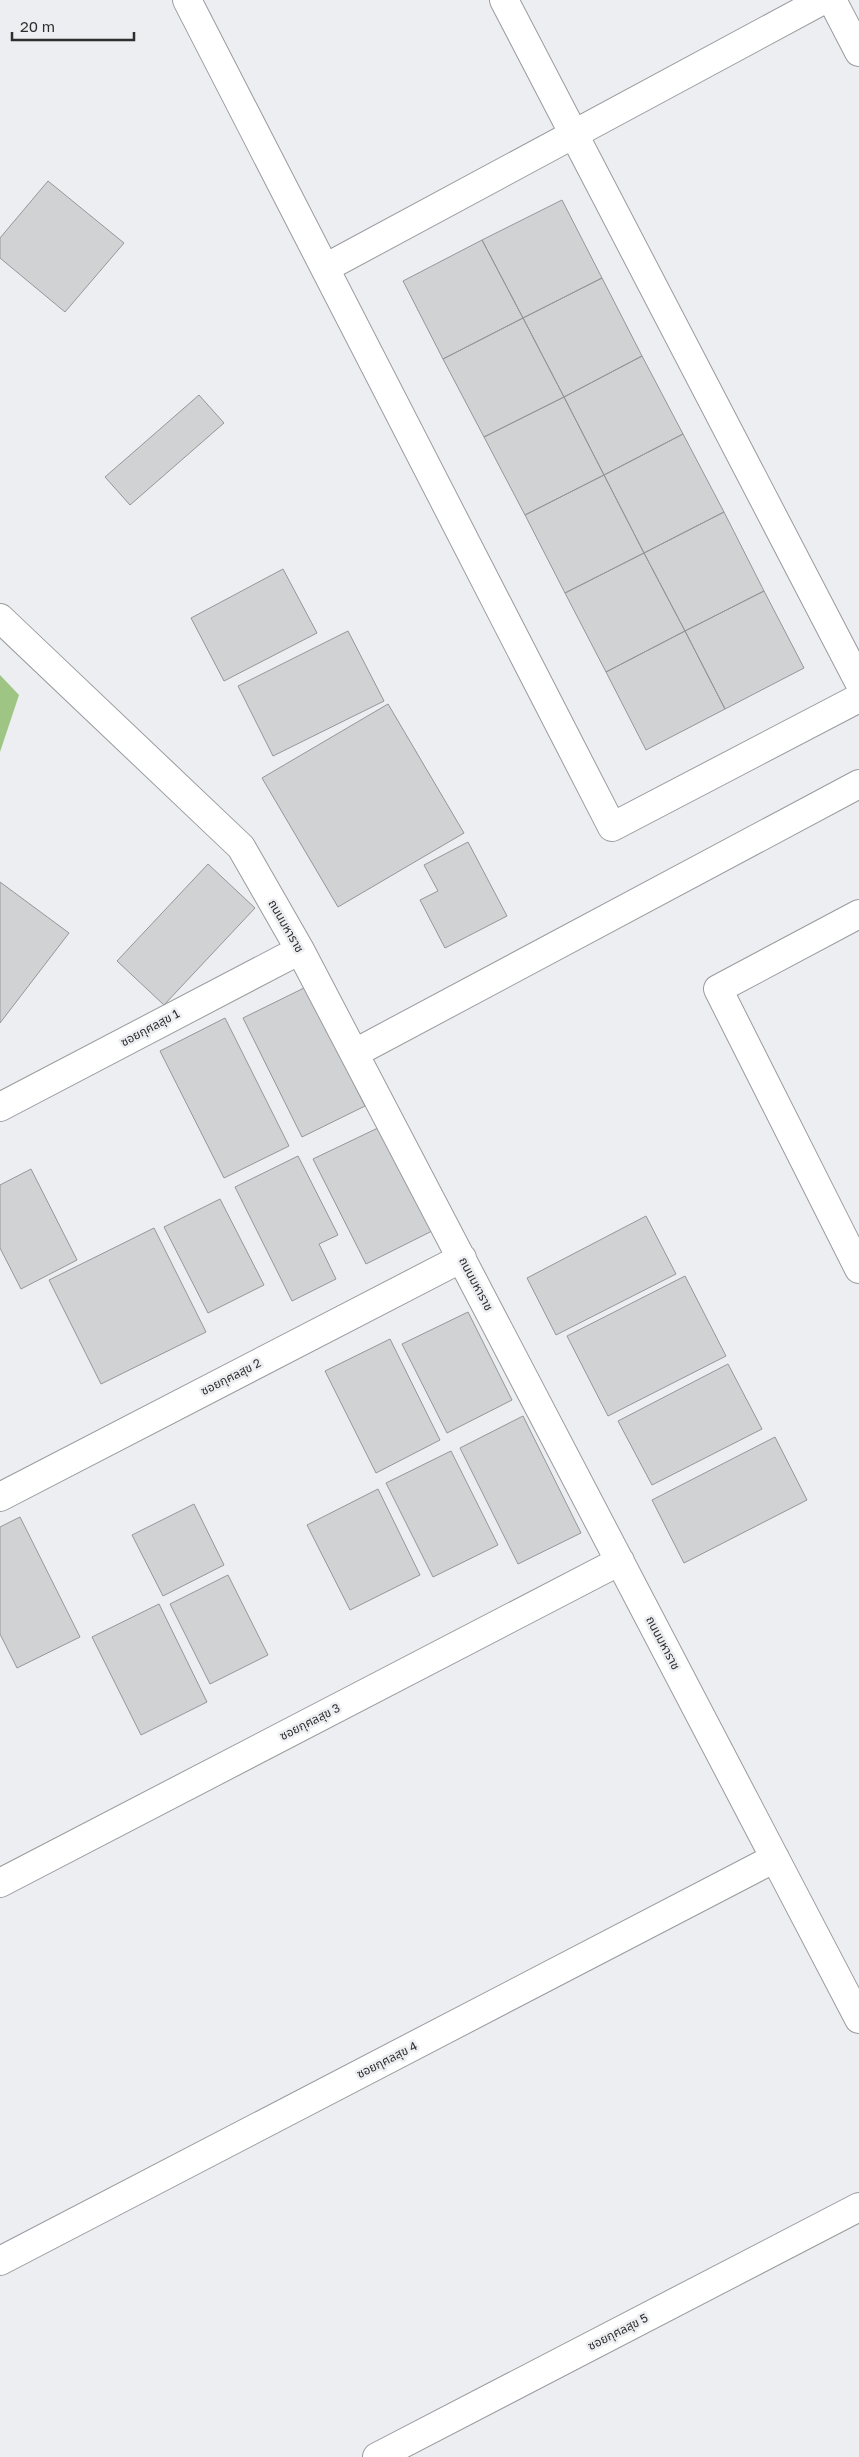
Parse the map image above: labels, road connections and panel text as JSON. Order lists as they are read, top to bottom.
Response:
{
  "streets": {
    "street": [
      "ถนนมหาราช",
      "ซอยกุศลสุข 1",
      "ซอยกุศลสุข 2",
      "ซอยกุศลสุข 3",
      "ซอยกุศลสุข 4",
      "ซอยกุศลสุข 5"
    ]
  },
  "crossings": [
    ["ถนนมหาราช", "ซอยกุศลสุข 1"],
    ["ถนนมหาราช", "ซอยกุศลสุข 2"],
    ["ถนนมหาราช", "ซอยกุศลสุข 3"],
    ["ถนนมหาราช", "ซอยกุศลสุข 4"]
  ],
  "scale_bar": "20 m"
}
